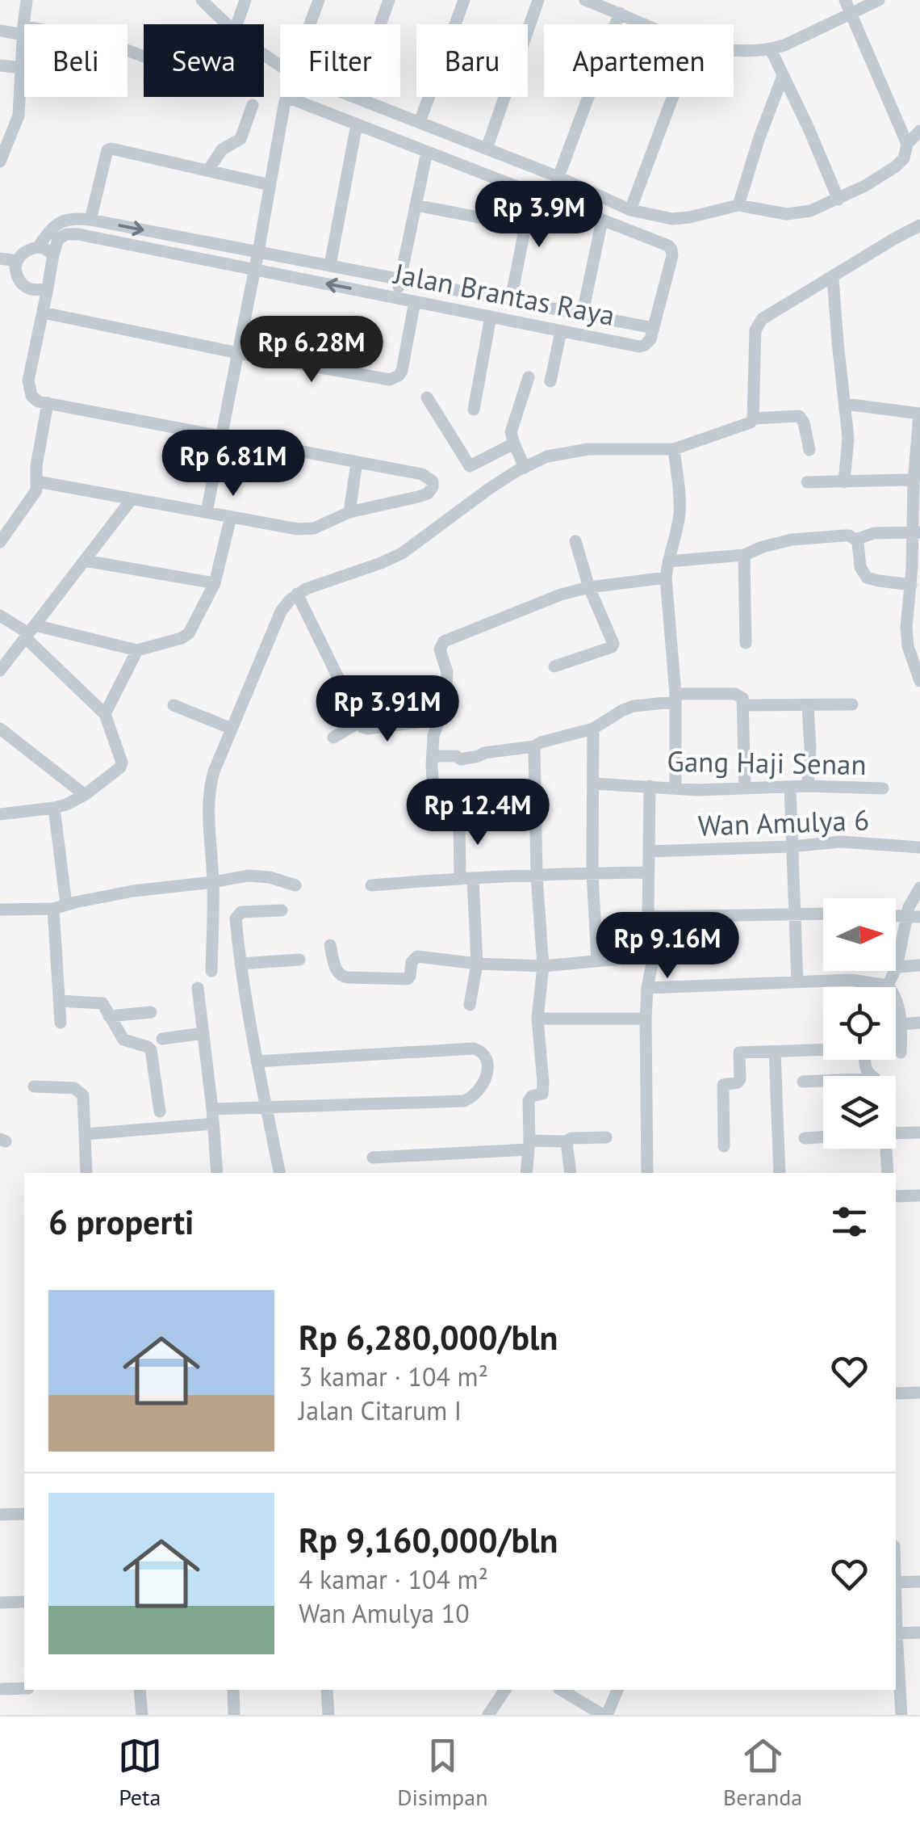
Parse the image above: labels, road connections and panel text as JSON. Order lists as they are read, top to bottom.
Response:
{
  "streets": {
    "street": ["Jalan Brantas Raya", "Gang Haji Senan", "Wan Amulya 6"]
  },
  "north": "right",
  "page": {
    "chip": [
      "Beli",
      "Sewa",
      "Filter",
      "Baru",
      "Apartemen"
    ],
    "price": [
      "Rp 3.9M",
      "Rp 6.28M",
      "Rp 6.81M",
      "Rp 3.91M",
      "Rp 12.4M",
      "Rp 9.16M"
    ],
    "heading": "6 properti",
    "list": [
      {
        "name": "Rp 6,280,000/bln",
        "note": "3 kamar · 104 m² · Jalan Citarum I"
      },
      {
        "name": "Rp 9,160,000/bln",
        "note": "4 kamar · 104 m² · Wan Amulya 10"
      }
    ],
    "tabs": ["Peta", "Disimpan", "Beranda"]
  }
}
